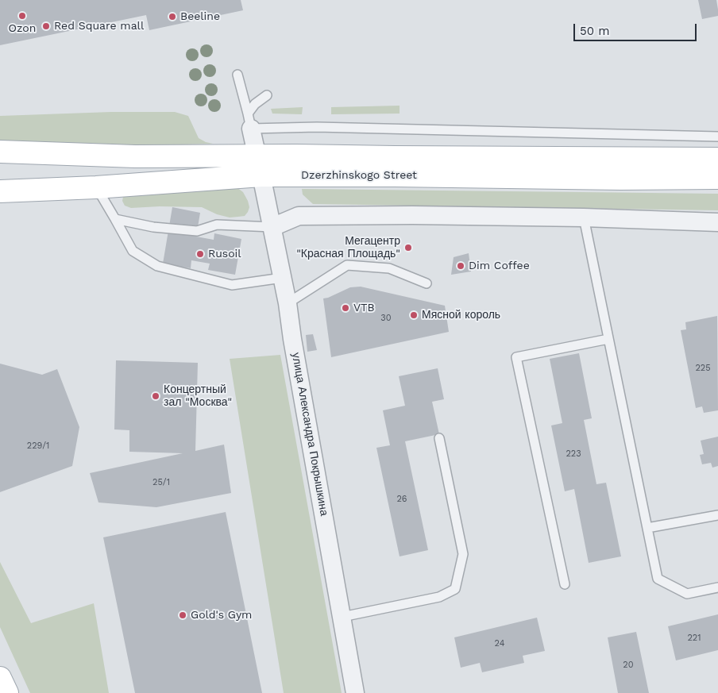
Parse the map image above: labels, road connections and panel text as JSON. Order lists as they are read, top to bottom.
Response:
{
  "streets": {
    "main road": ["Dzerzhinskogo Street"],
    "street": ["улица Александра Покрышкина"]
  },
  "crossings": [
    ["Dzerzhinskogo Street", "улица Александра Покрышкина"]
  ],
  "places": [
    "Ozon",
    "Beeline",
    "Red Square mall",
    "Мегацентр \"Красная Площадь\"",
    "Rusoil",
    "Dim Coffee",
    "VTB",
    "Мясной король",
    "Концертный зал \"Москва\"",
    "Gold's Gym"
  ],
  "house_numbers": [
    "30",
    "225",
    "229/1",
    "223",
    "25/1",
    "26",
    "221",
    "24",
    "20"
  ],
  "scale_bar": "50 m"
}
